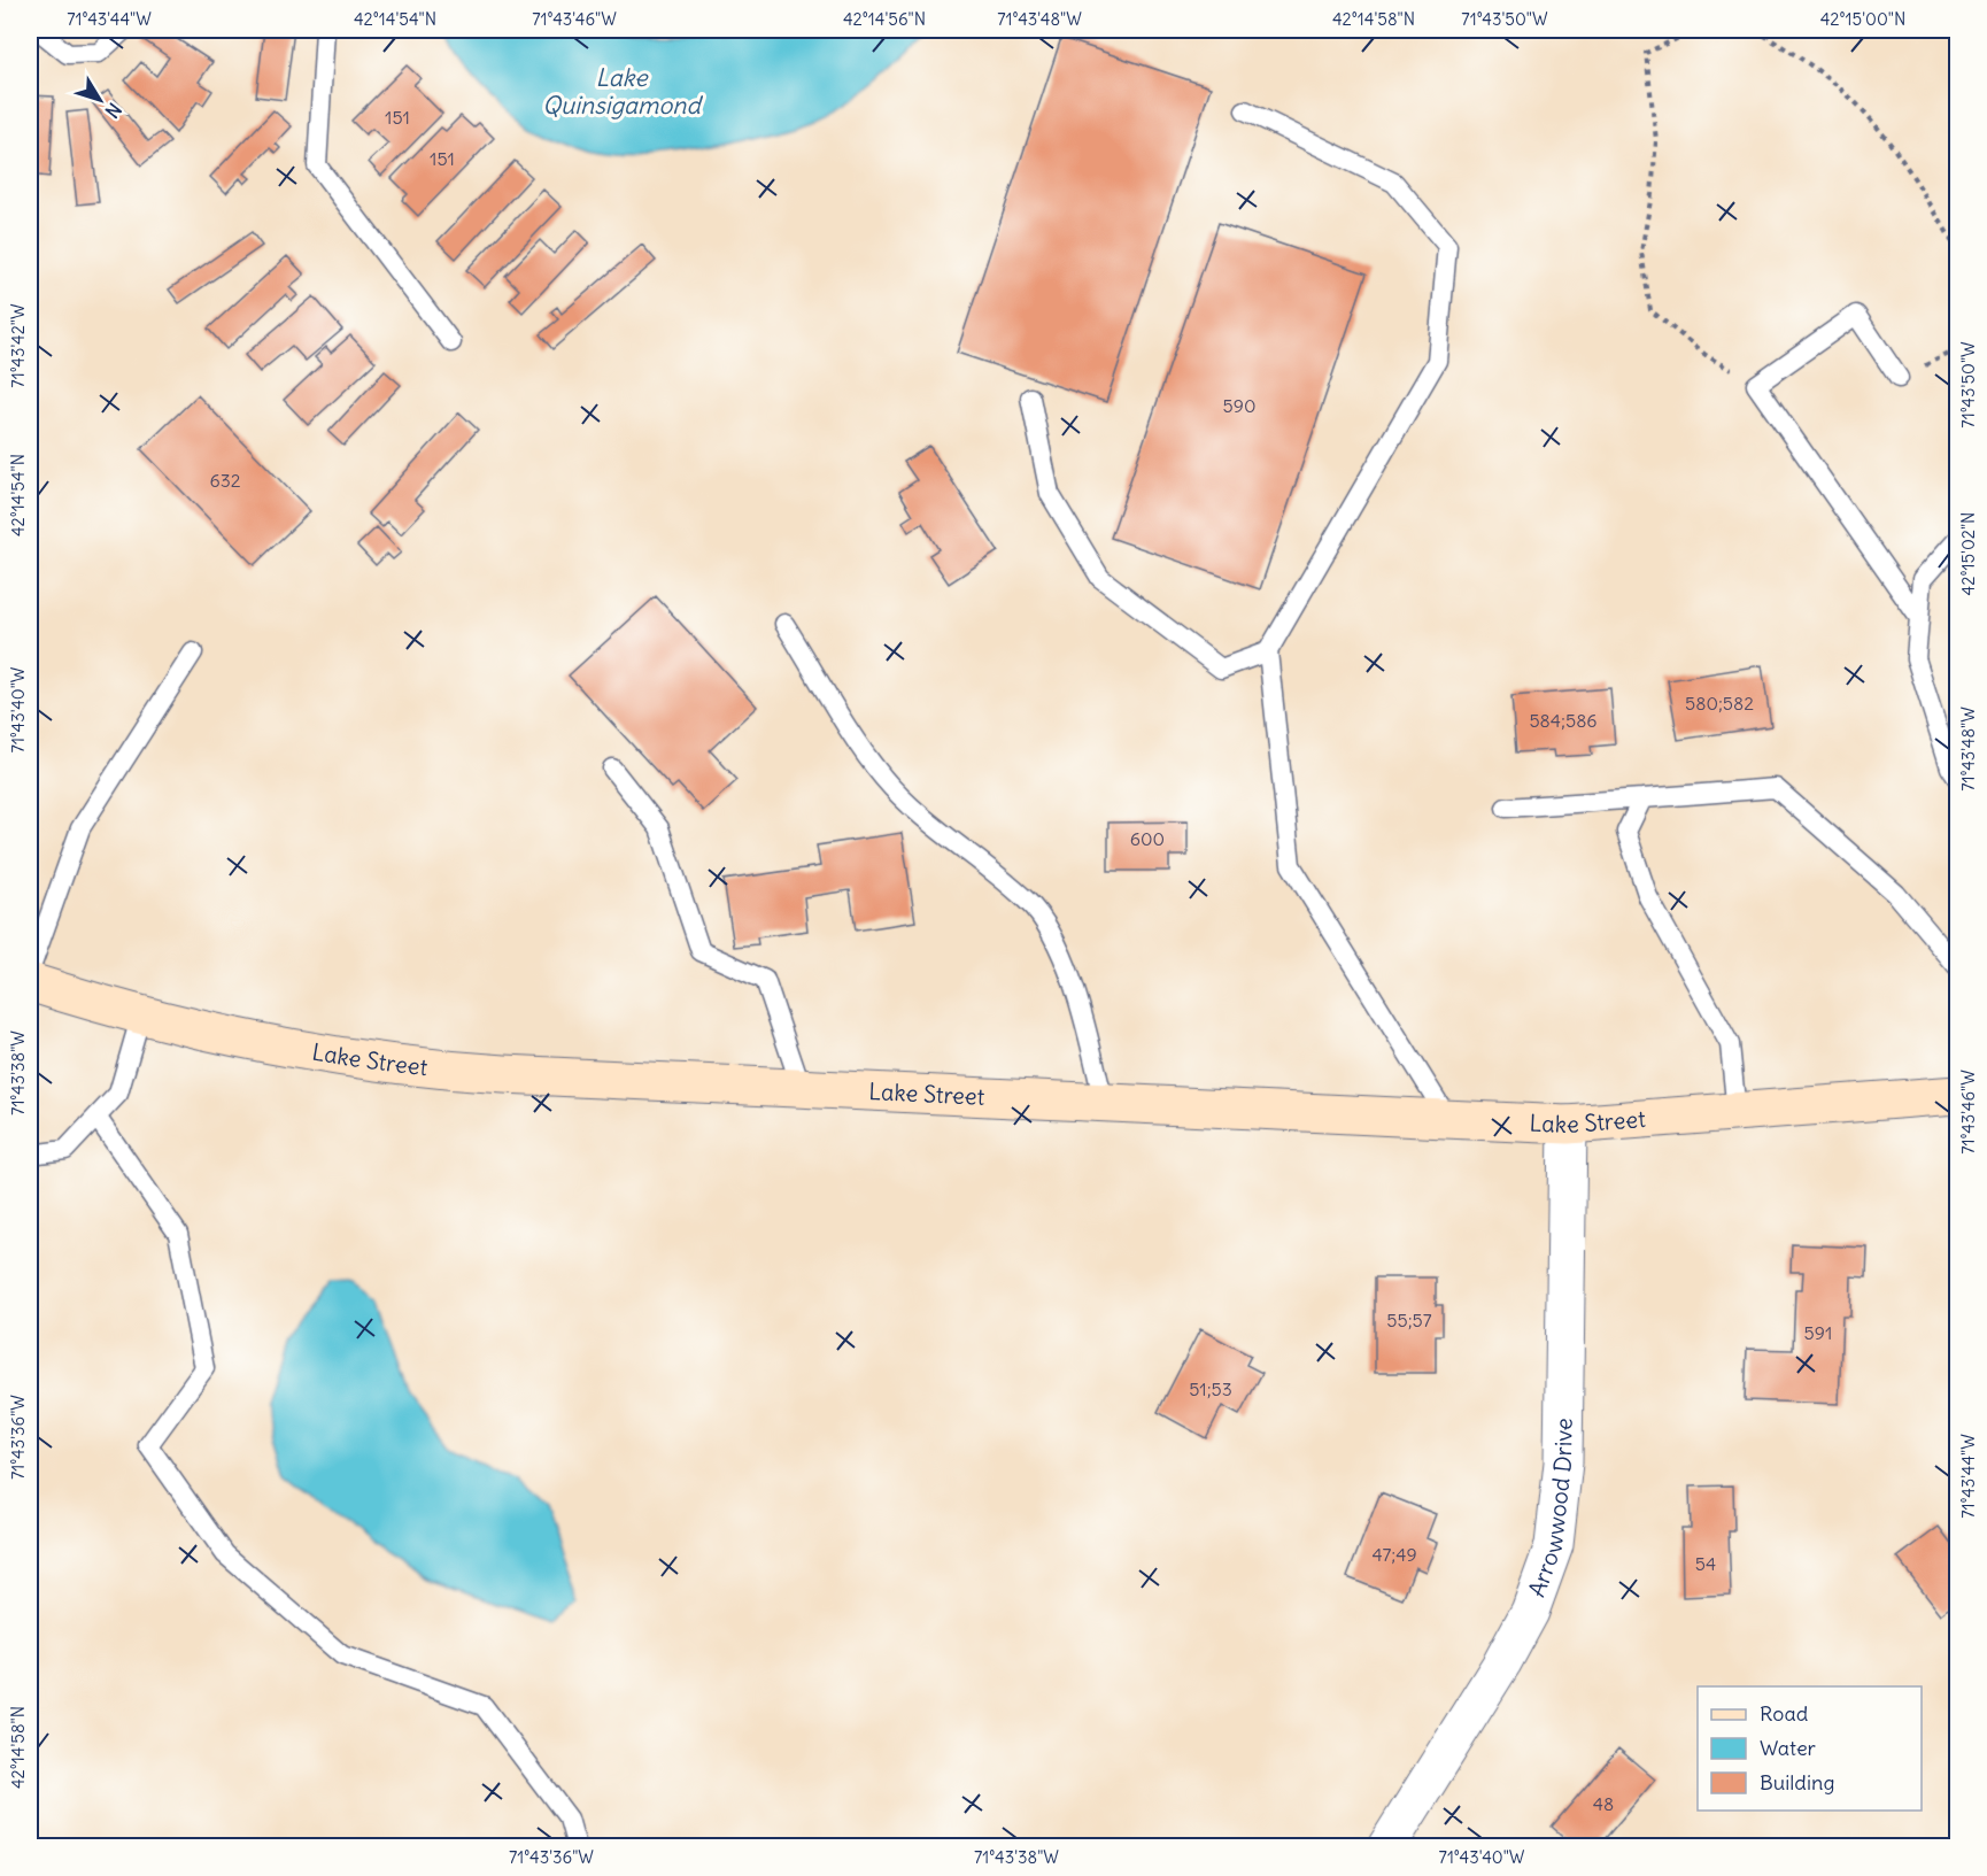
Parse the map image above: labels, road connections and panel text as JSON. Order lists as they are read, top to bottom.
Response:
{
  "streets": {
    "main road": ["Lake Street"],
    "street": ["Arrowwood Drive"]
  },
  "crossings": [
    ["Lake Street", "Arrowwood Drive"]
  ],
  "water": ["Lake Quinsigamond"],
  "house_numbers": [
    "151",
    "151",
    "590",
    "632",
    "580;582",
    "584;586",
    "600",
    "55;57",
    "591",
    "51;53",
    "47;49",
    "54",
    "48"
  ],
  "legend": ["Road", "Water", "Building"],
  "north": "bottom right",
  "coordinates": [
    "71°43'44\"W",
    "42°14'54\"N",
    "71°43'46\"W",
    "42°14'56\"N",
    "71°43'48\"W",
    "42°14'58\"N",
    "71°43'50\"W",
    "42°15'00\"N",
    "71°43'42\"W",
    "42°15'02\"N",
    "71°43'40\"W",
    "71°43'38\"W",
    "71°43'36\"W"
  ]
}
